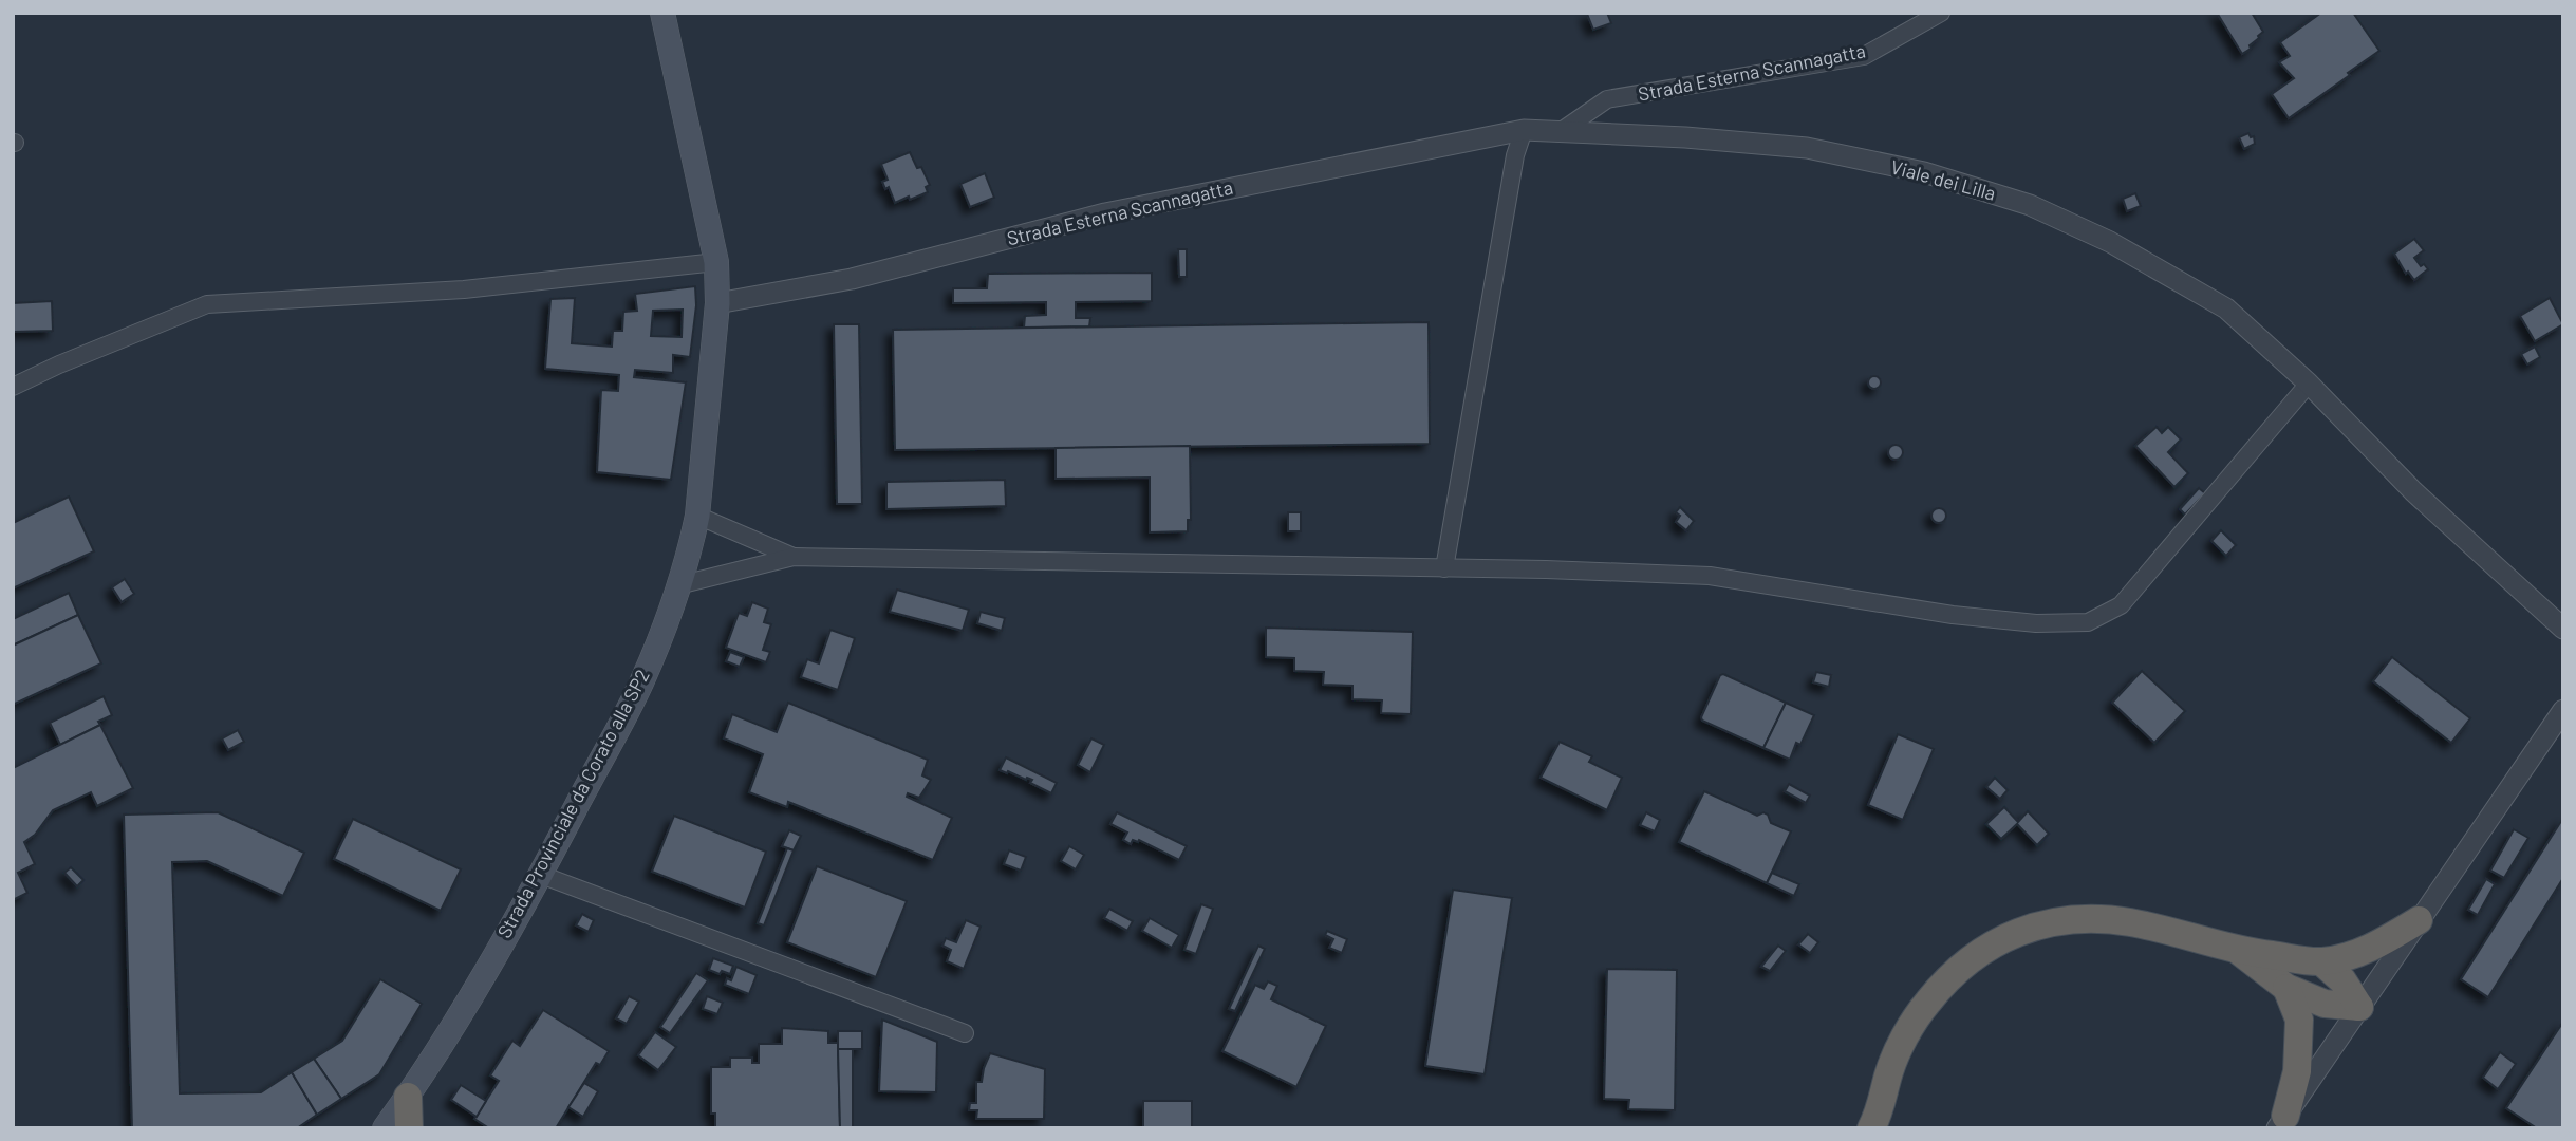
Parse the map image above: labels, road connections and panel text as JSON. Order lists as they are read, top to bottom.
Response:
{
  "streets": {
    "main road": ["Strada Provinciale da Corato alla SP2"],
    "street": ["Strada Esterna Scannagatta", "Viale dei Lilla"]
  },
  "crossings": [
    ["Strada Esterna Scannagatta", "Viale dei Lilla"],
    ["Strada Esterna Scannagatta", "Strada Provinciale da Corato alla SP2"]
  ]
}
